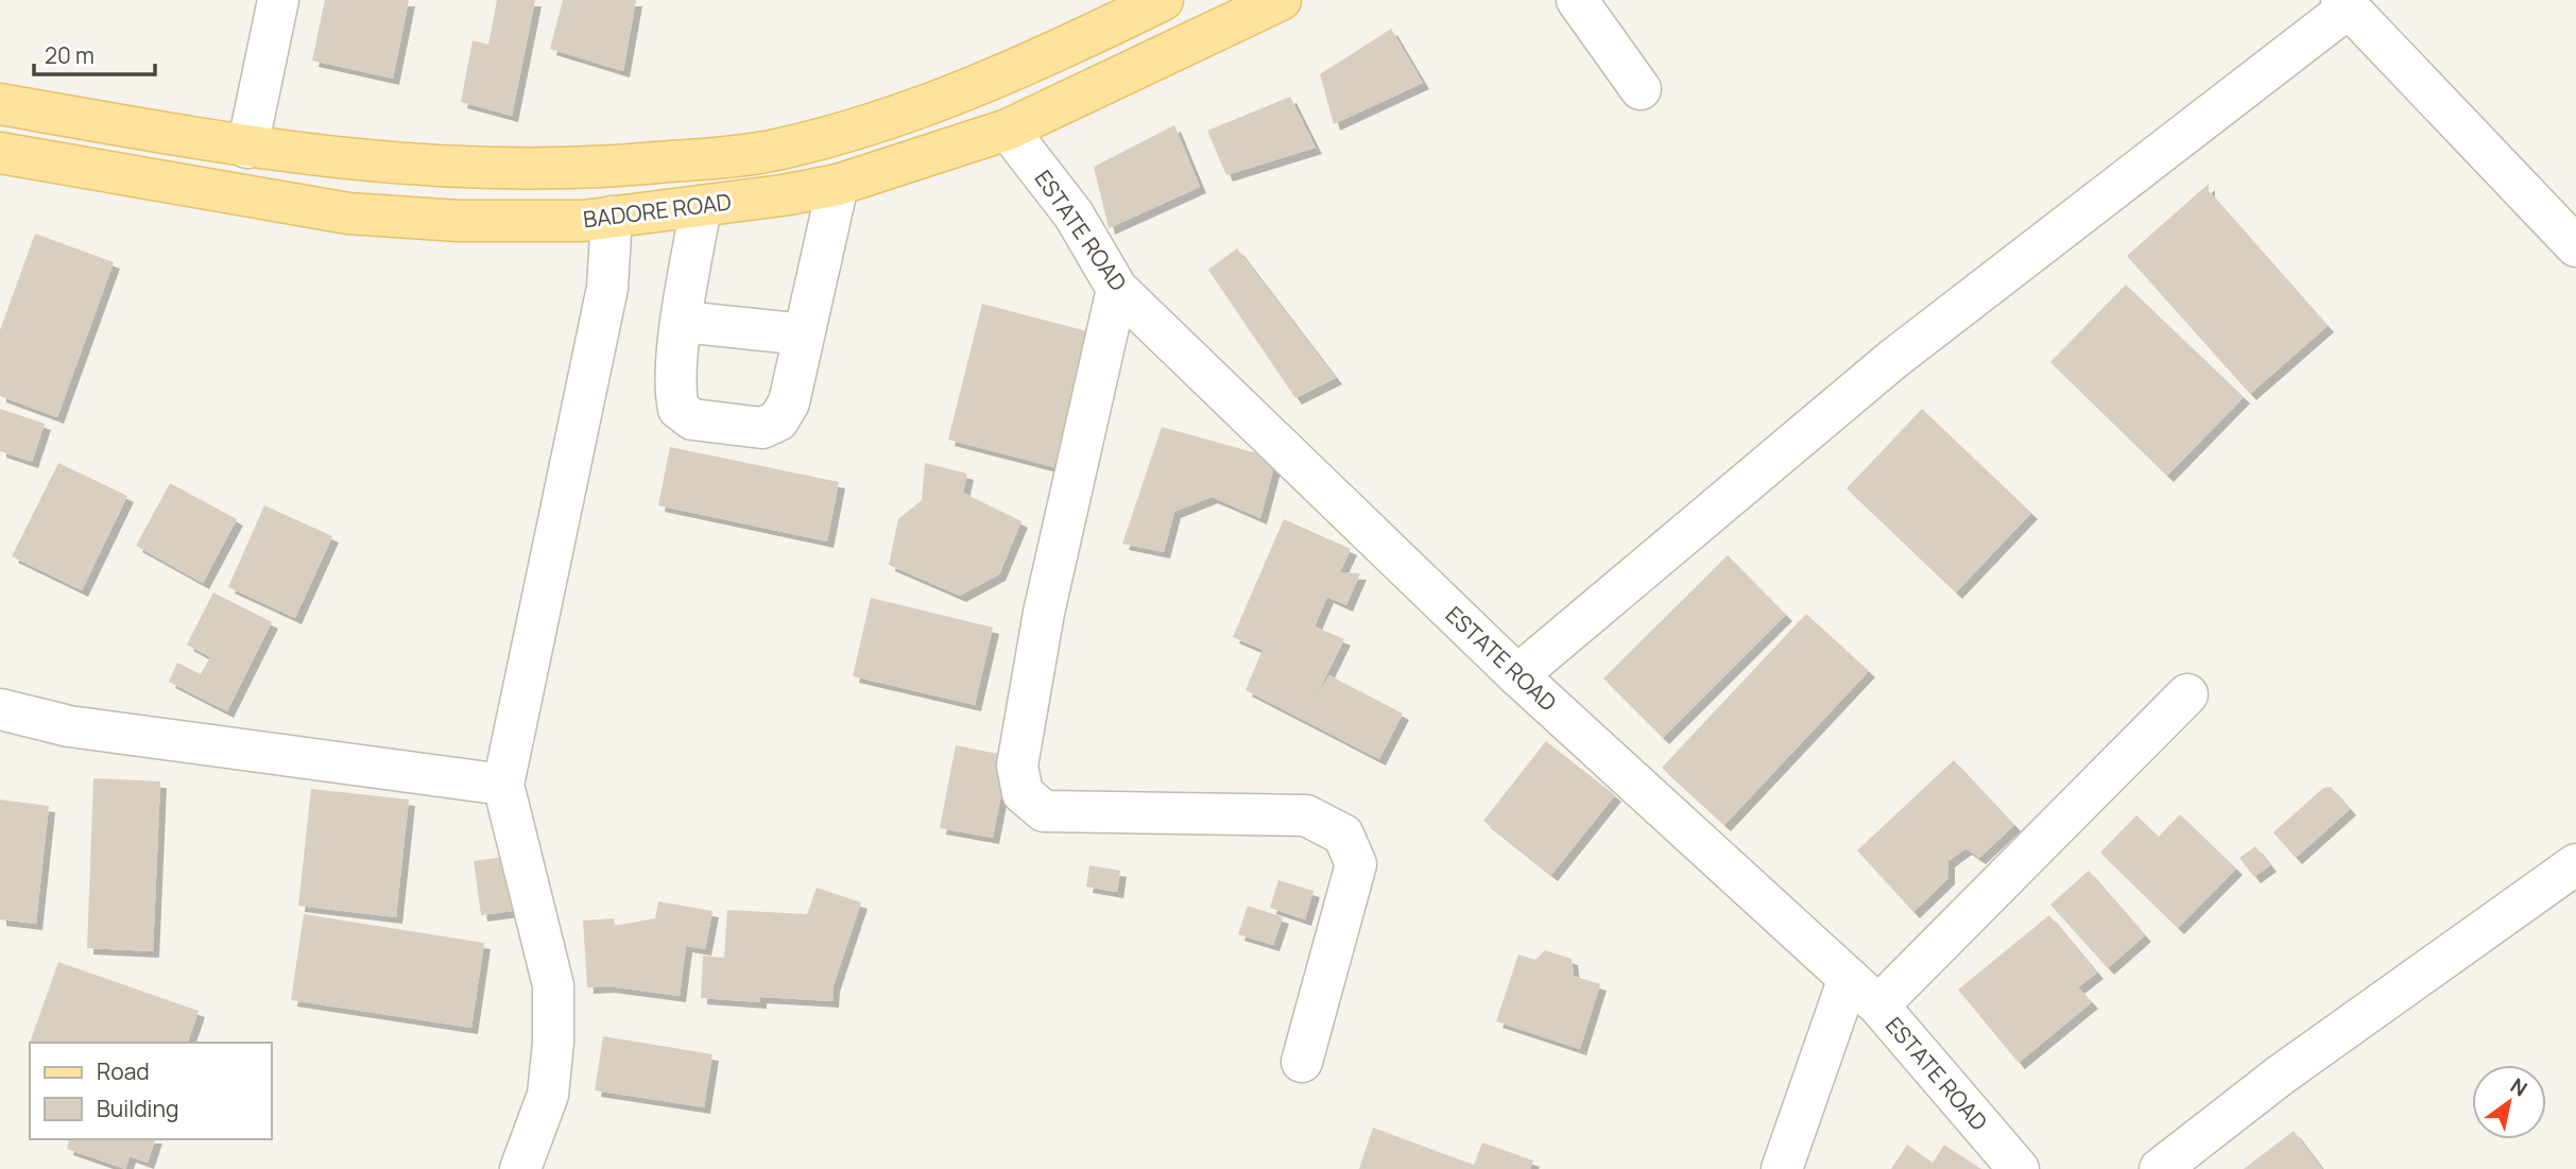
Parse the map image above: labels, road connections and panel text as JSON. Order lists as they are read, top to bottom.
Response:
{
  "streets": {
    "main road": ["BADORE ROAD"],
    "street": ["ESTATE ROAD"]
  },
  "crossings": [
    ["BADORE ROAD", "ESTATE ROAD"]
  ],
  "legend": ["Road", "Building"],
  "scale_bar": "20 m",
  "north": "top right"
}
